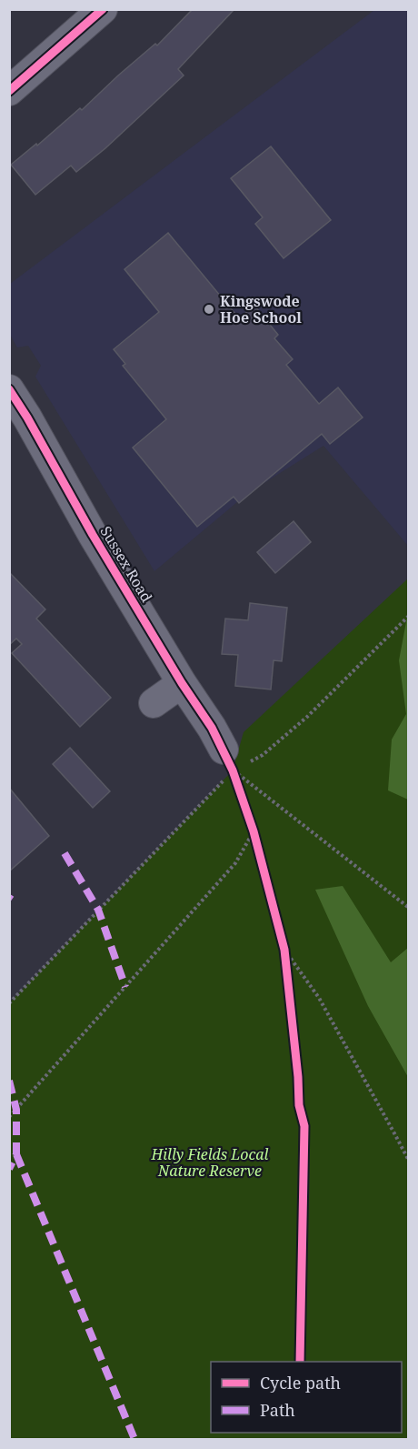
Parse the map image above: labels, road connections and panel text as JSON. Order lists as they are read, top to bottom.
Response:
{
  "streets": {
    "street": ["Sussex Road"]
  },
  "parks": ["Hilly Fields Local Nature Reserve"],
  "places": ["Kingswode Hoe School"],
  "legend": ["Cycle path", "Path"]
}
